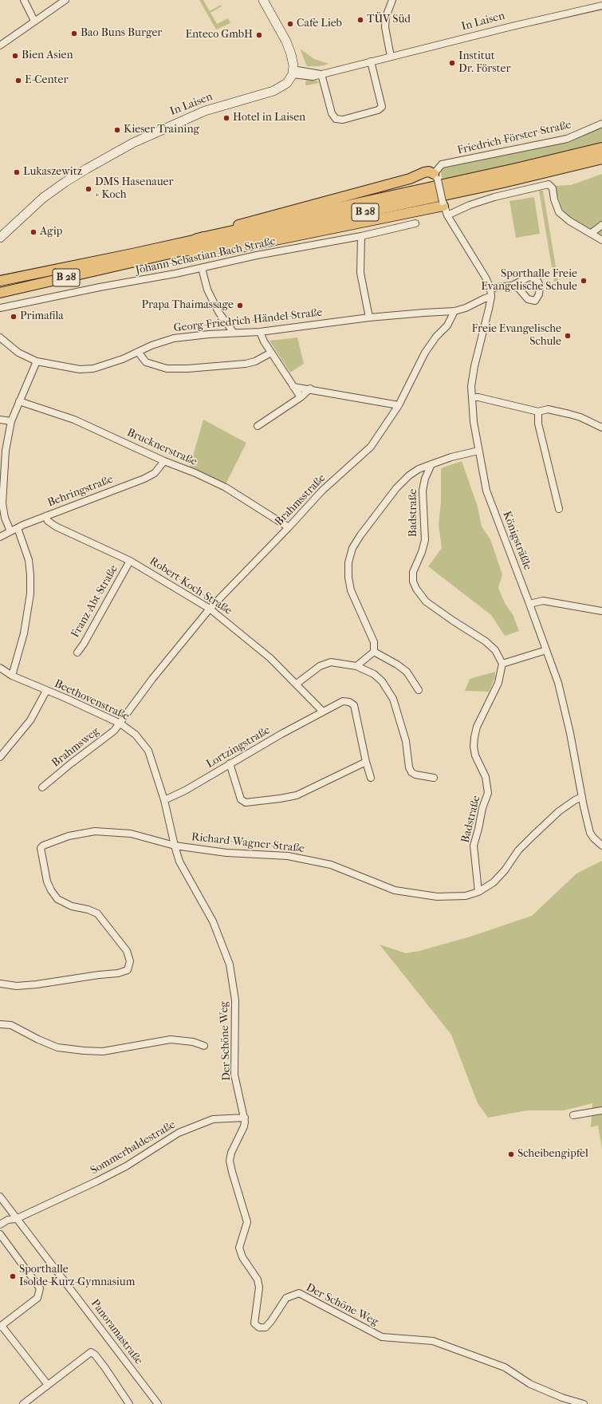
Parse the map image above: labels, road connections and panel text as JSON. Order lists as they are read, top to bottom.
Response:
{
  "streets": {
    "highway": ["B 28"],
    "street": [
      "In Laisen",
      "Friedrich-Förster-Straße",
      "Johann-Sebastian-Bach-Straße",
      "Georg-Friedrich-Händel-Straße",
      "Brucknerstraße",
      "Behringstraße",
      "Brahmsstraße",
      "Badstraße",
      "Königsträßle",
      "Robert-Koch-Straße",
      "Franz-Abt-Straße",
      "Beethovenstraße",
      "Brahmsweg",
      "Lortzingstraße",
      "Richard-Wagner-Straße",
      "Der Schöne Weg",
      "Sommerhaldestraße",
      "Panoramastraße"
    ]
  },
  "crossings": [
    ["Friedrich-Förster-Straße", "Königsträßle"],
    ["Georg-Friedrich-Händel-Straße", "Brahmsstraße"],
    ["Brucknerstraße", "Behringstraße"],
    ["Brucknerstraße", "Brahmsstraße"],
    ["Behringstraße", "Robert-Koch-Straße"],
    ["Brahmsstraße", "Robert-Koch-Straße"],
    ["Brahmsstraße", "Beethovenstraße"],
    ["Brahmsstraße", "Brahmsweg"],
    ["Badstraße", "Richard-Wagner-Straße"],
    ["Königsträßle", "Richard-Wagner-Straße"],
    ["Robert-Koch-Straße", "Franz-Abt-Straße"],
    ["Robert-Koch-Straße", "Lortzingstraße"],
    ["Beethovenstraße", "Brahmsweg"],
    ["Beethovenstraße", "Lortzingstraße"],
    ["Beethovenstraße", "Richard-Wagner-Straße"],
    ["Beethovenstraße", "Der Schöne Weg"],
    ["Richard-Wagner-Straße", "Der Schöne Weg"],
    ["Der Schöne Weg", "Sommerhaldestraße"],
    ["Sommerhaldestraße", "Panoramastraße"]
  ],
  "places": [
    "TÜV Süd",
    "Cafe Lieb",
    "Bao Buns Burger",
    "Enteco GmbH",
    "Bien Asien",
    "Institut Dr. Förster",
    "E-Center",
    "Hotel in Laisen",
    "Kieser Training",
    "Lukaszewitz",
    "DMS Hasenauer + Koch",
    "Agip",
    "Sporthalle Freie Evangelische Schule",
    "Prapa Thaimassage",
    "Primafila",
    "Freie Evangelische Schule",
    "Scheibengipfel",
    "Sporthalle Isolde-Kurz-Gymnasium"
  ]
}
